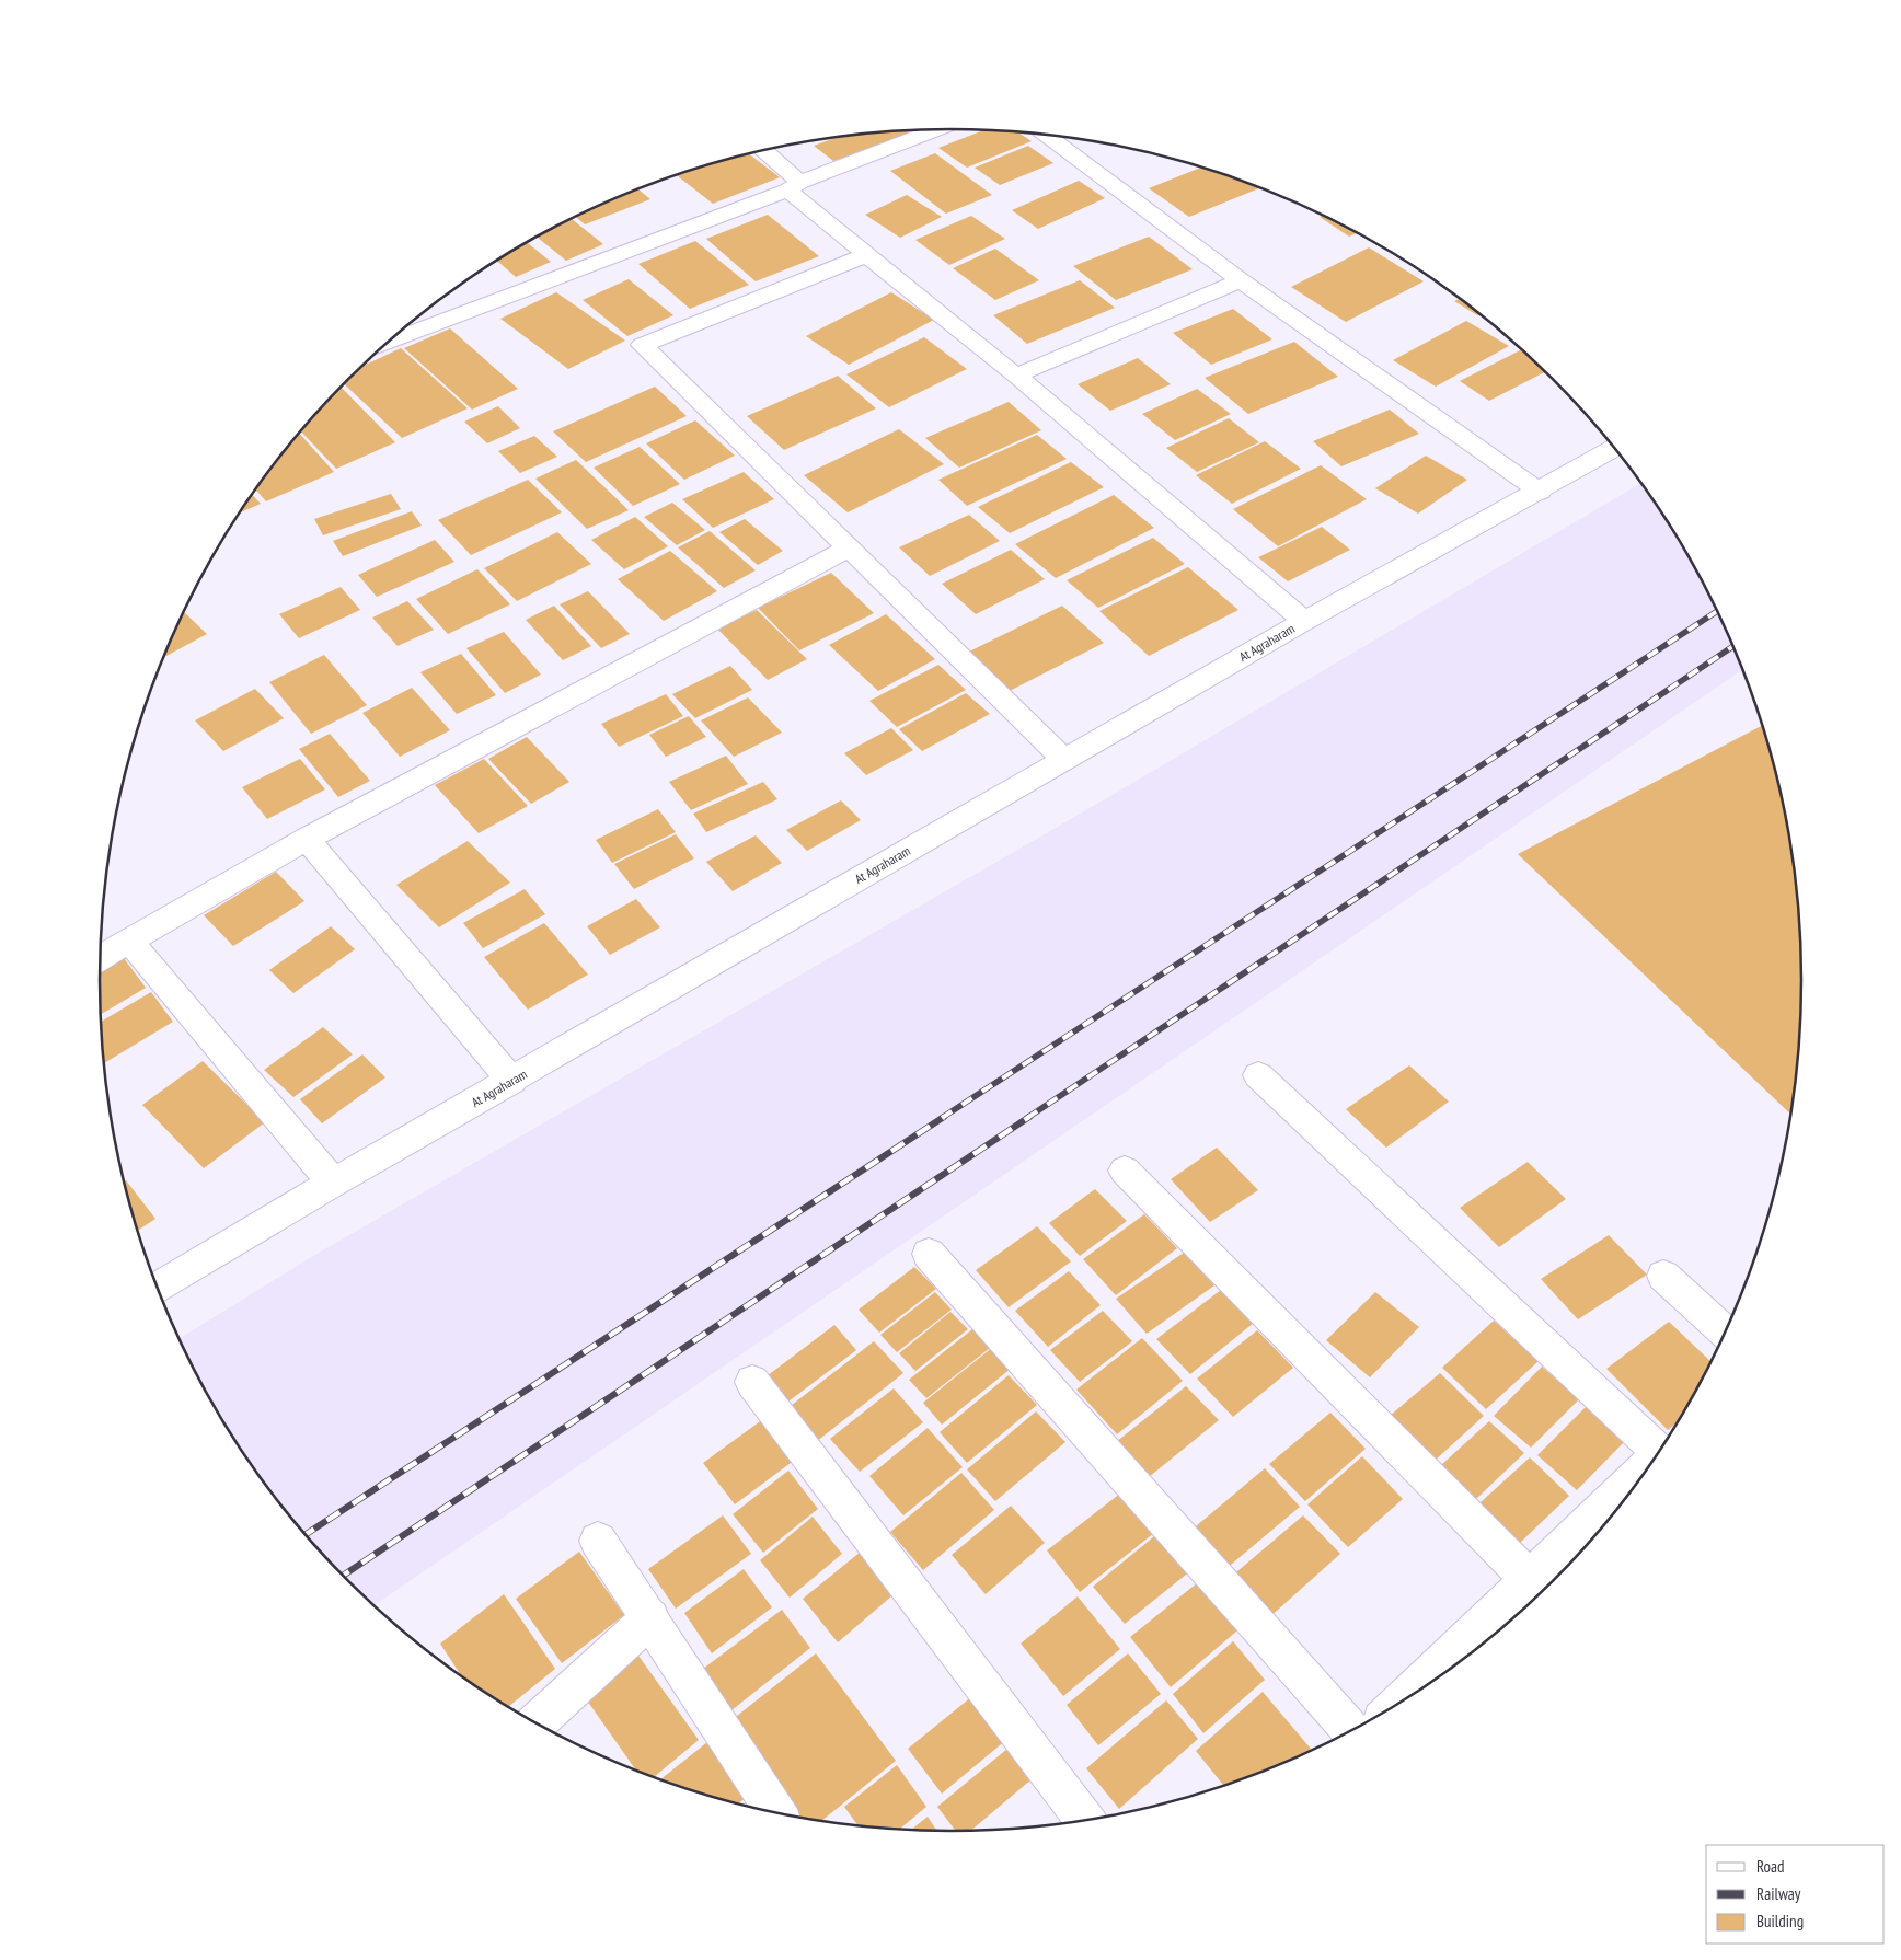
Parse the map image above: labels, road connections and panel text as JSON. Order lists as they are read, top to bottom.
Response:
{
  "streets": {
    "street": ["At Agraharam"]
  },
  "legend": ["Road", "Railway", "Building"]
}
